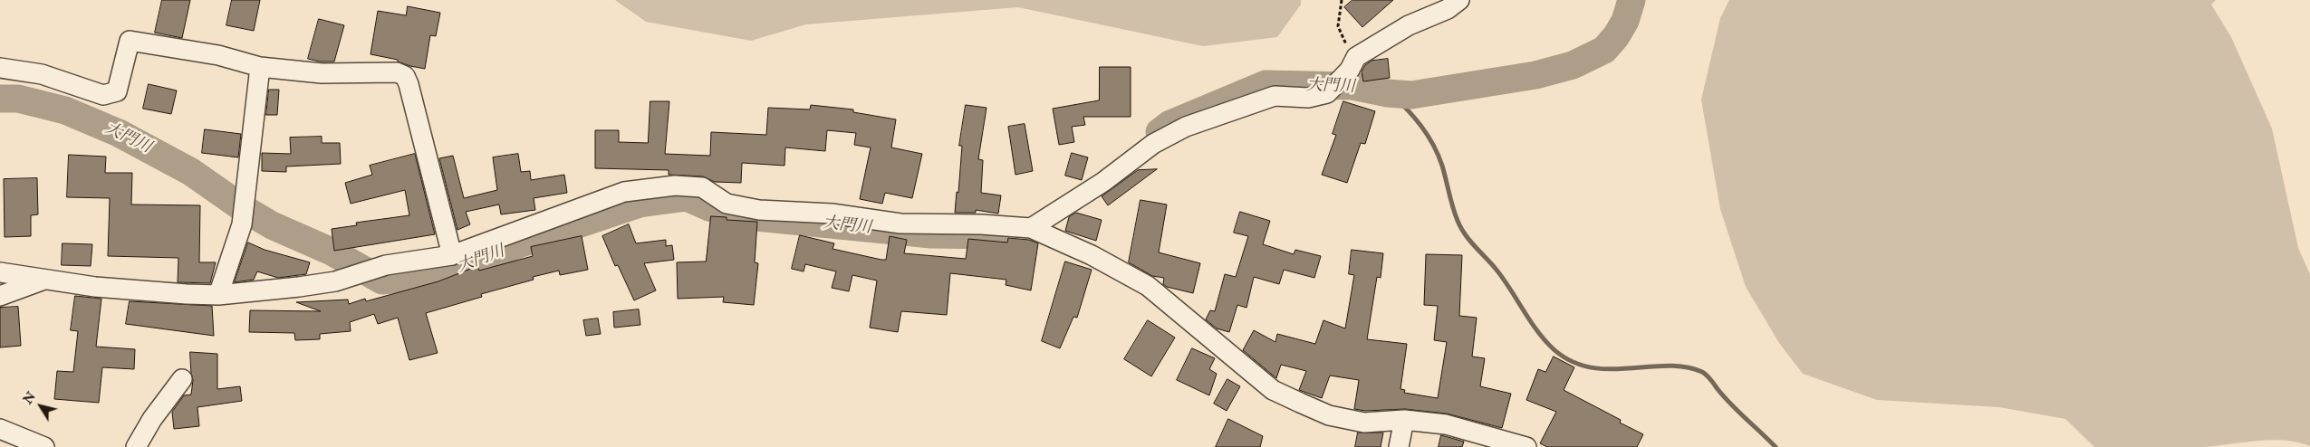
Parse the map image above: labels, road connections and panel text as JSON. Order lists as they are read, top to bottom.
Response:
{
  "water": ["大門川"],
  "north": "top left"
}
